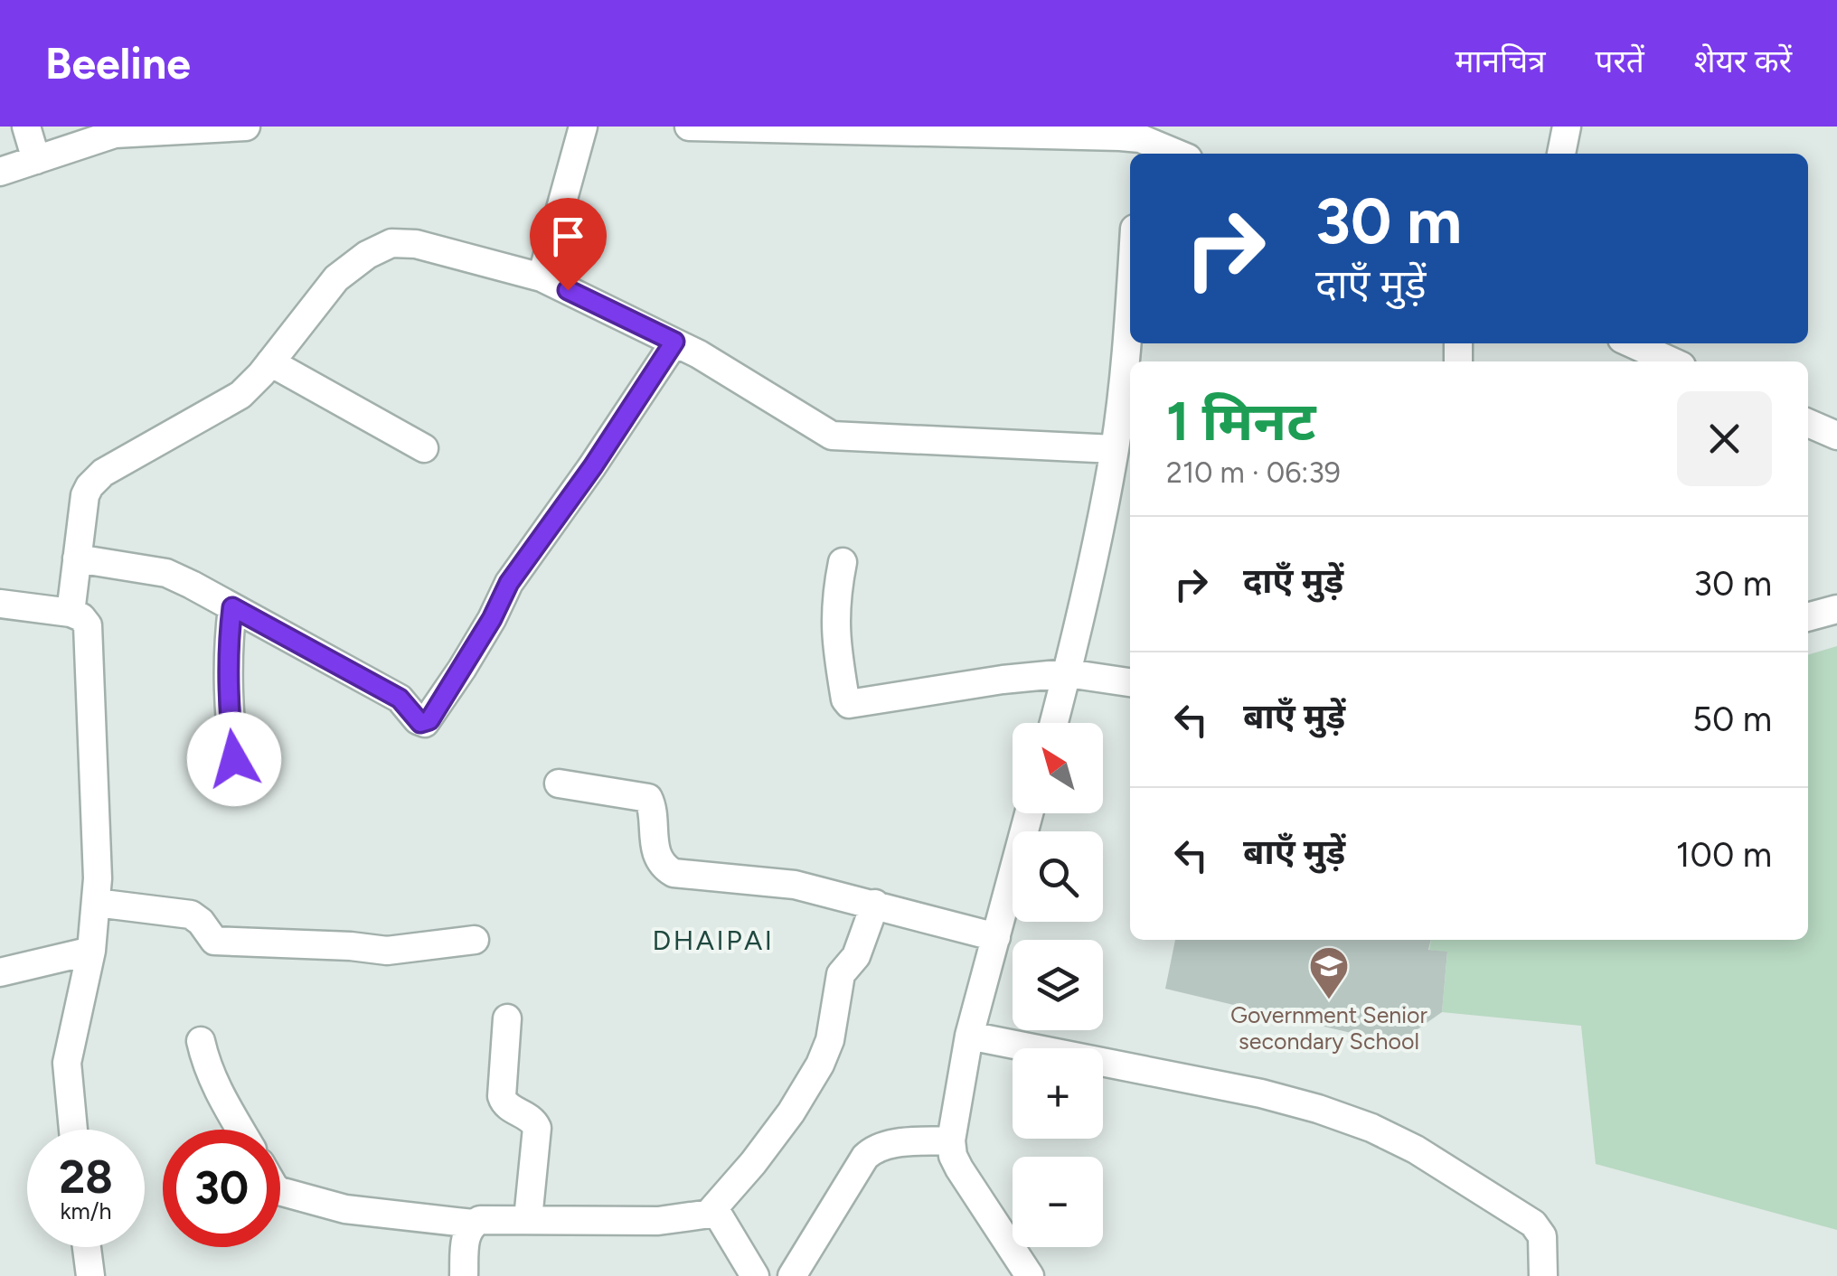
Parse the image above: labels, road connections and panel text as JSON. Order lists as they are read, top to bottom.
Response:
{
  "districts": ["DHAIPAI"],
  "places": {
    "school or university": ["Government Senior secondary School"]
  },
  "north": "top left",
  "page": {
    "header": "Beeline",
    "nav": ["मानचित्र", "परतें", "शेयर करें"],
    "turn": ["30 m", "दाएँ मुड़ें"],
    "heading": ["1 मिनट", "210 m · 06:39"],
    "list": [
      {
        "name": "दाएँ मुड़ें",
        "value": "30 m"
      },
      {
        "name": "बाएँ मुड़ें",
        "value": "50 m"
      },
      {
        "name": "बाएँ मुड़ें",
        "value": "100 m"
      }
    ],
    "map_buttons": ["+", "−"],
    "speed": "28 km/h",
    "limit": "30"
  }
}
